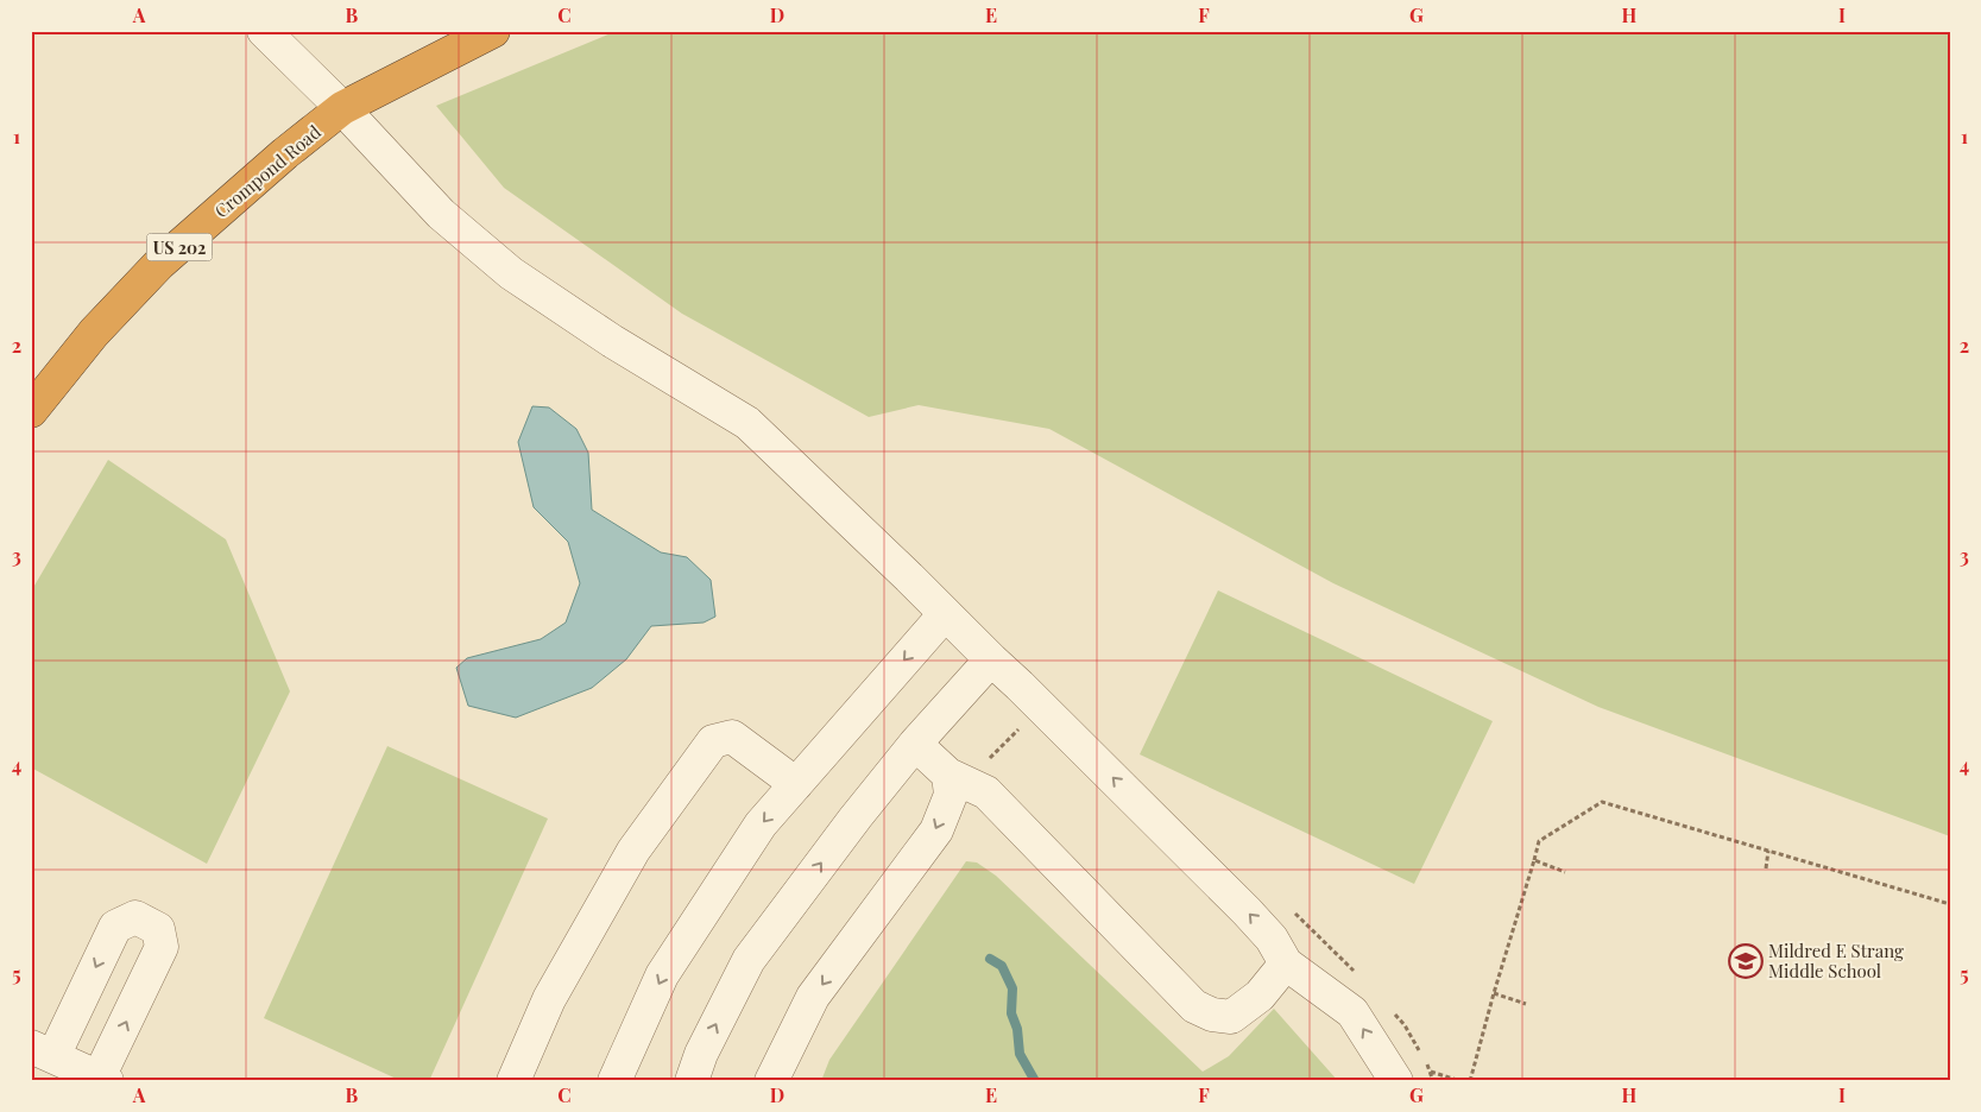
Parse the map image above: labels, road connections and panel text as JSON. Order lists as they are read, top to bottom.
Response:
{
  "streets": {
    "highway": ["Crompond Road", "US 202"]
  },
  "places": {
    "school or university": ["Mildred E Strang Middle School"]
  },
  "grid": {
    "columns": [
      "A",
      "B",
      "C",
      "D",
      "E",
      "F",
      "G",
      "H",
      "I"
    ],
    "rows": [
      "1",
      "2",
      "3",
      "4",
      "5"
    ]
  }
}
